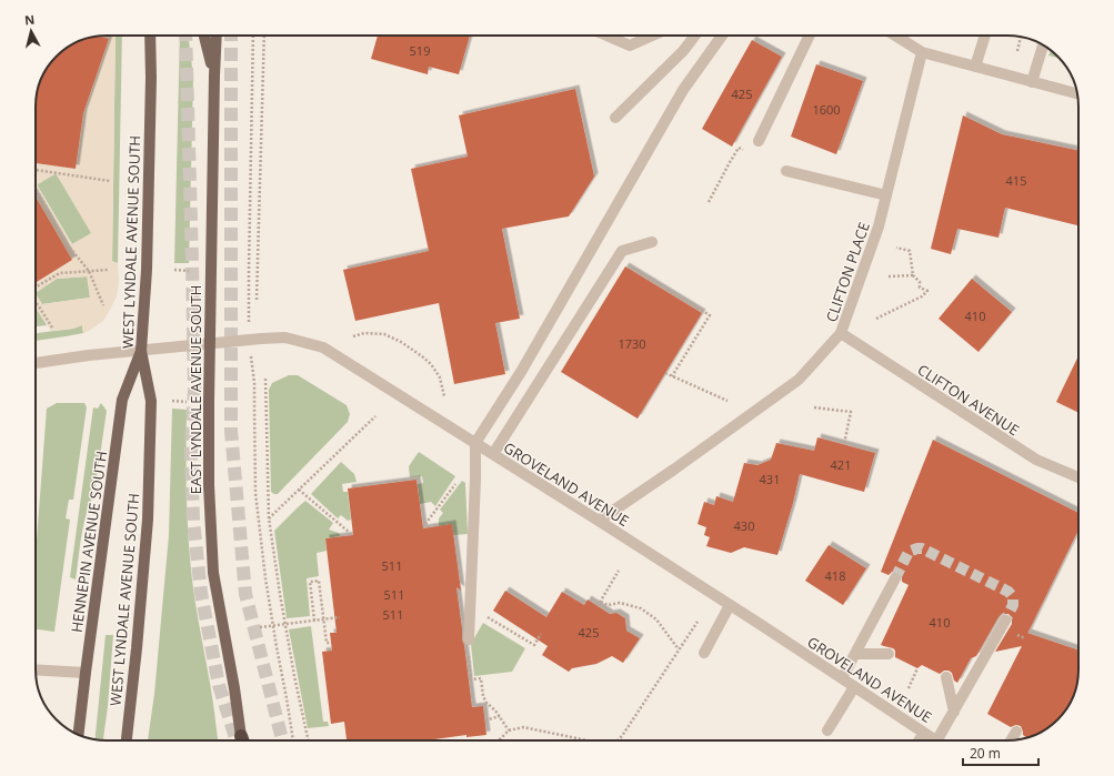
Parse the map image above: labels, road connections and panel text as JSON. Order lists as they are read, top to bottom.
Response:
{
  "streets": {
    "main road": ["WEST LYNDALE AVENUE SOUTH", "EAST LYNDALE AVENUE SOUTH", "HENNEPIN AVENUE SOUTH"],
    "street": ["CLIFTON PLACE", "CLIFTON AVENUE", "GROVELAND AVENUE"]
  },
  "crossings": [
    ["WEST LYNDALE AVENUE SOUTH", "GROVELAND AVENUE"],
    ["WEST LYNDALE AVENUE SOUTH", "HENNEPIN AVENUE SOUTH"],
    ["CLIFTON PLACE", "CLIFTON AVENUE"],
    ["CLIFTON PLACE", "GROVELAND AVENUE"],
    ["EAST LYNDALE AVENUE SOUTH", "GROVELAND AVENUE"],
    ["GROVELAND AVENUE", "HENNEPIN AVENUE SOUTH"]
  ],
  "house_numbers": [
    "519",
    "425",
    "1600",
    "415",
    "410",
    "1730",
    "421",
    "431",
    "430",
    "511",
    "418",
    "511",
    "511",
    "410",
    "425"
  ],
  "scale_bar": "20 m",
  "north": "top"
}
